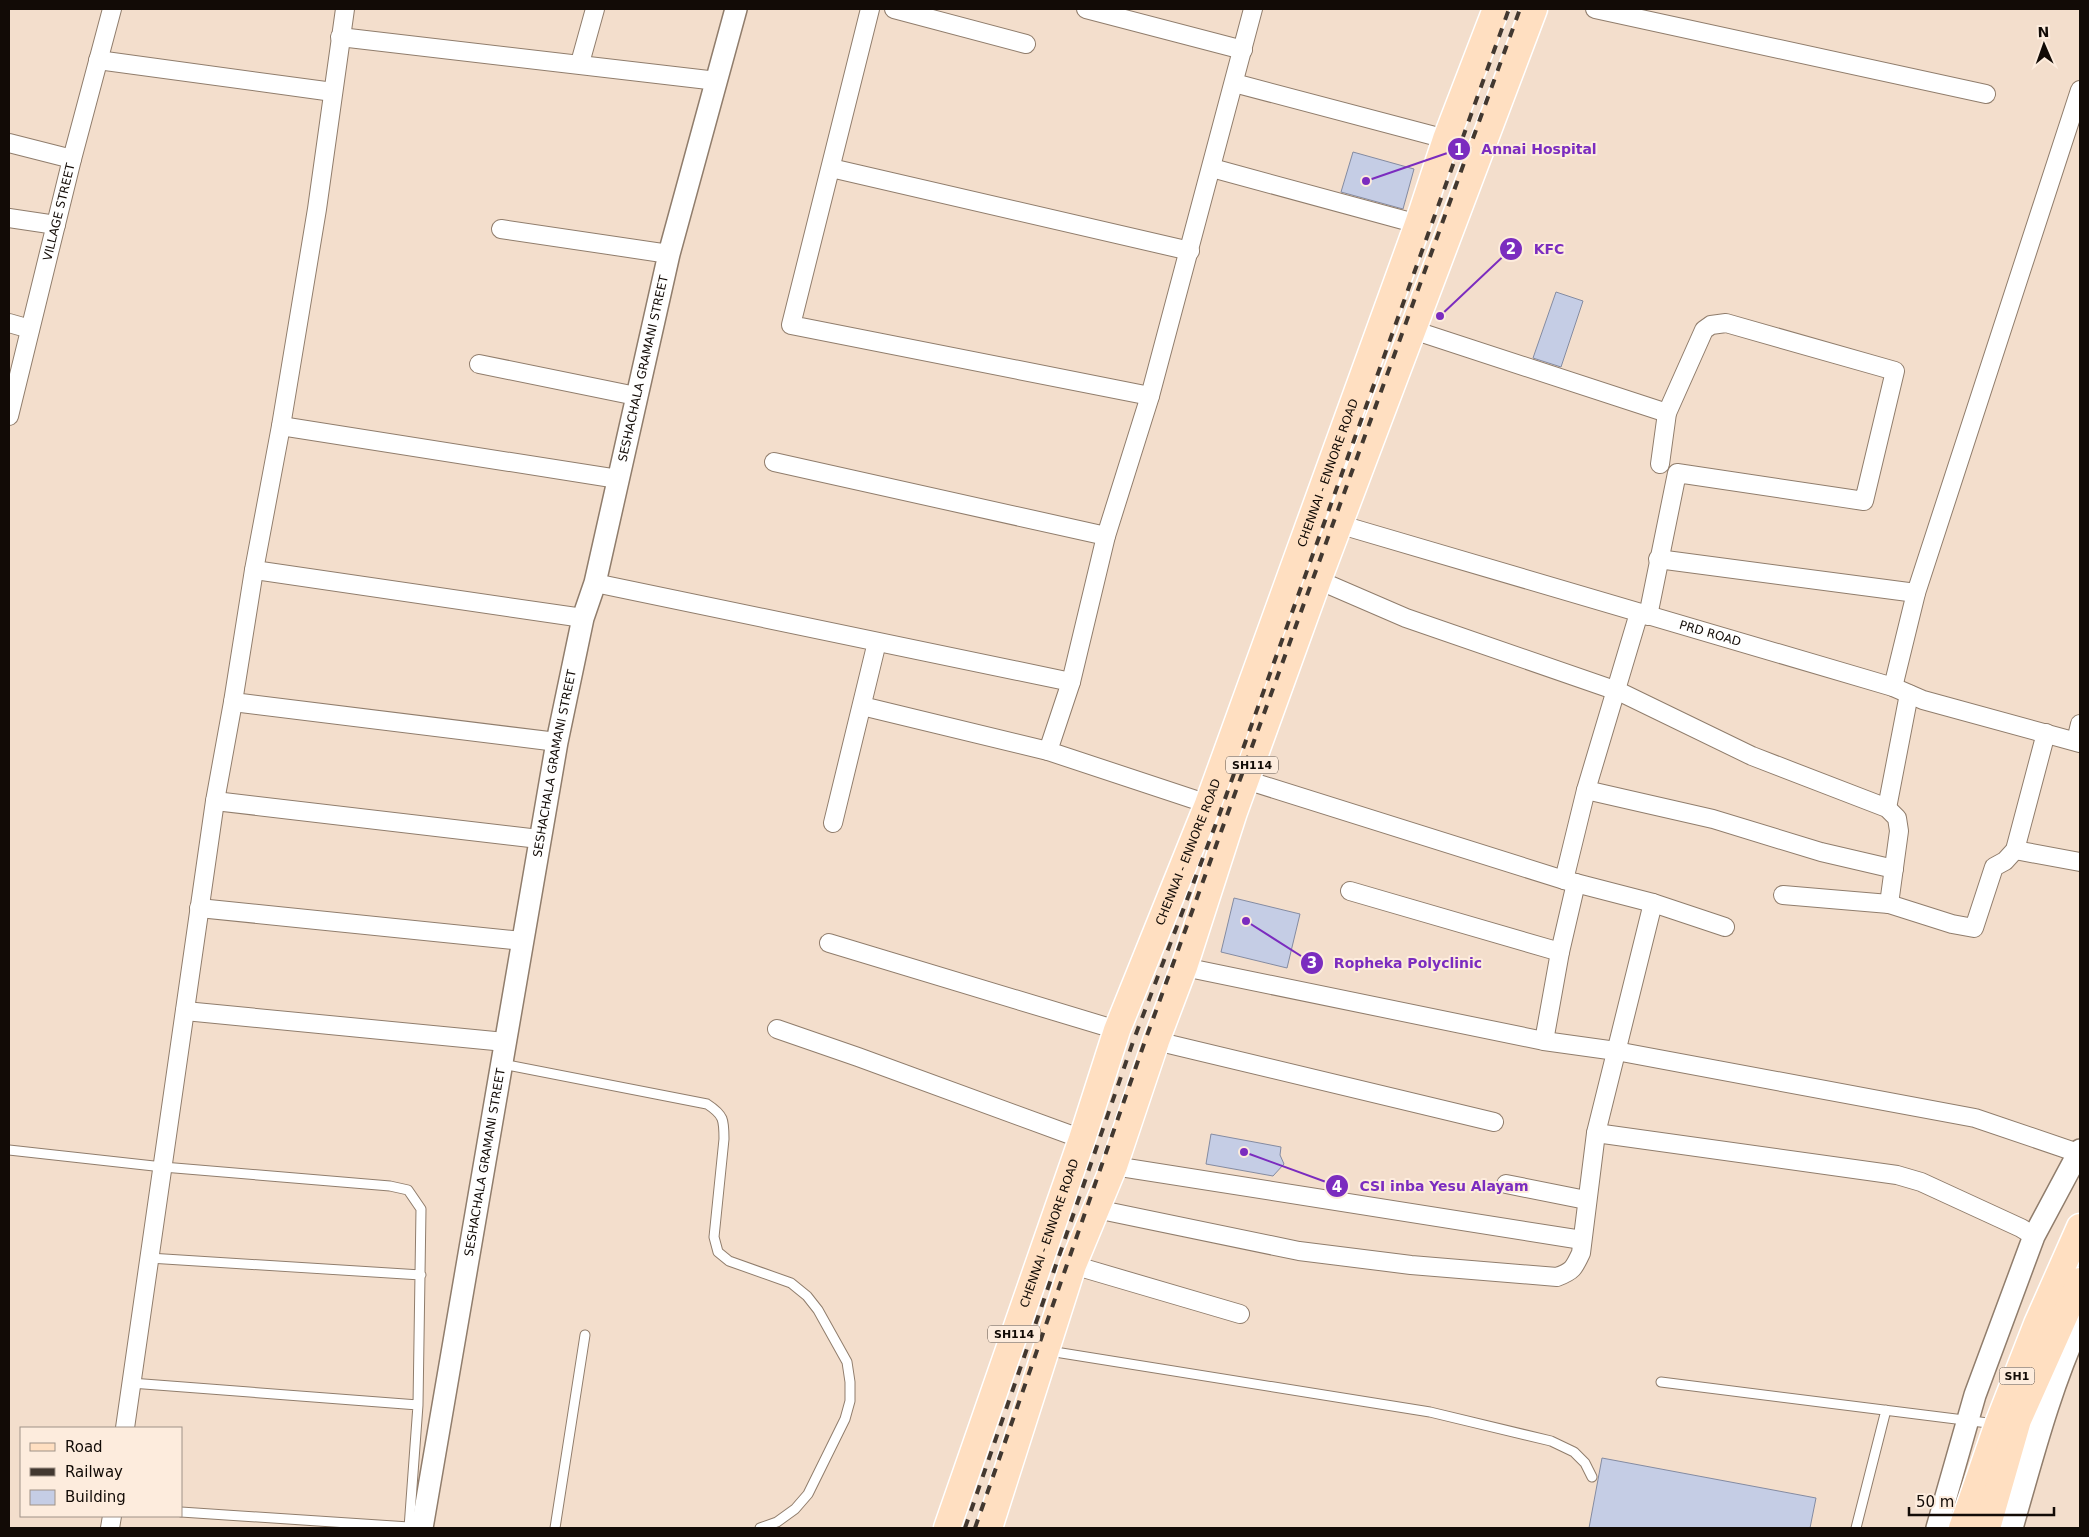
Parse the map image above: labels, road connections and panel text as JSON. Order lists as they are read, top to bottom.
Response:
{
  "streets": {
    "main road": ["CHENNAI - ENNORE ROAD", "SH114", "SH1"],
    "street": ["VILLAGE STREET", "SESHACHALA GRAMANI STREET", "PRD ROAD"]
  },
  "crossings": [
    ["PRD ROAD", "SH114"]
  ],
  "places": [
    "Annai Hospital",
    "KFC",
    "Ropheka Polyclinic",
    "CSI inba Yesu Alayam"
  ],
  "legend": ["Road", "Railway", "Building"],
  "scale_bar": "50 m",
  "north": "top"
}
